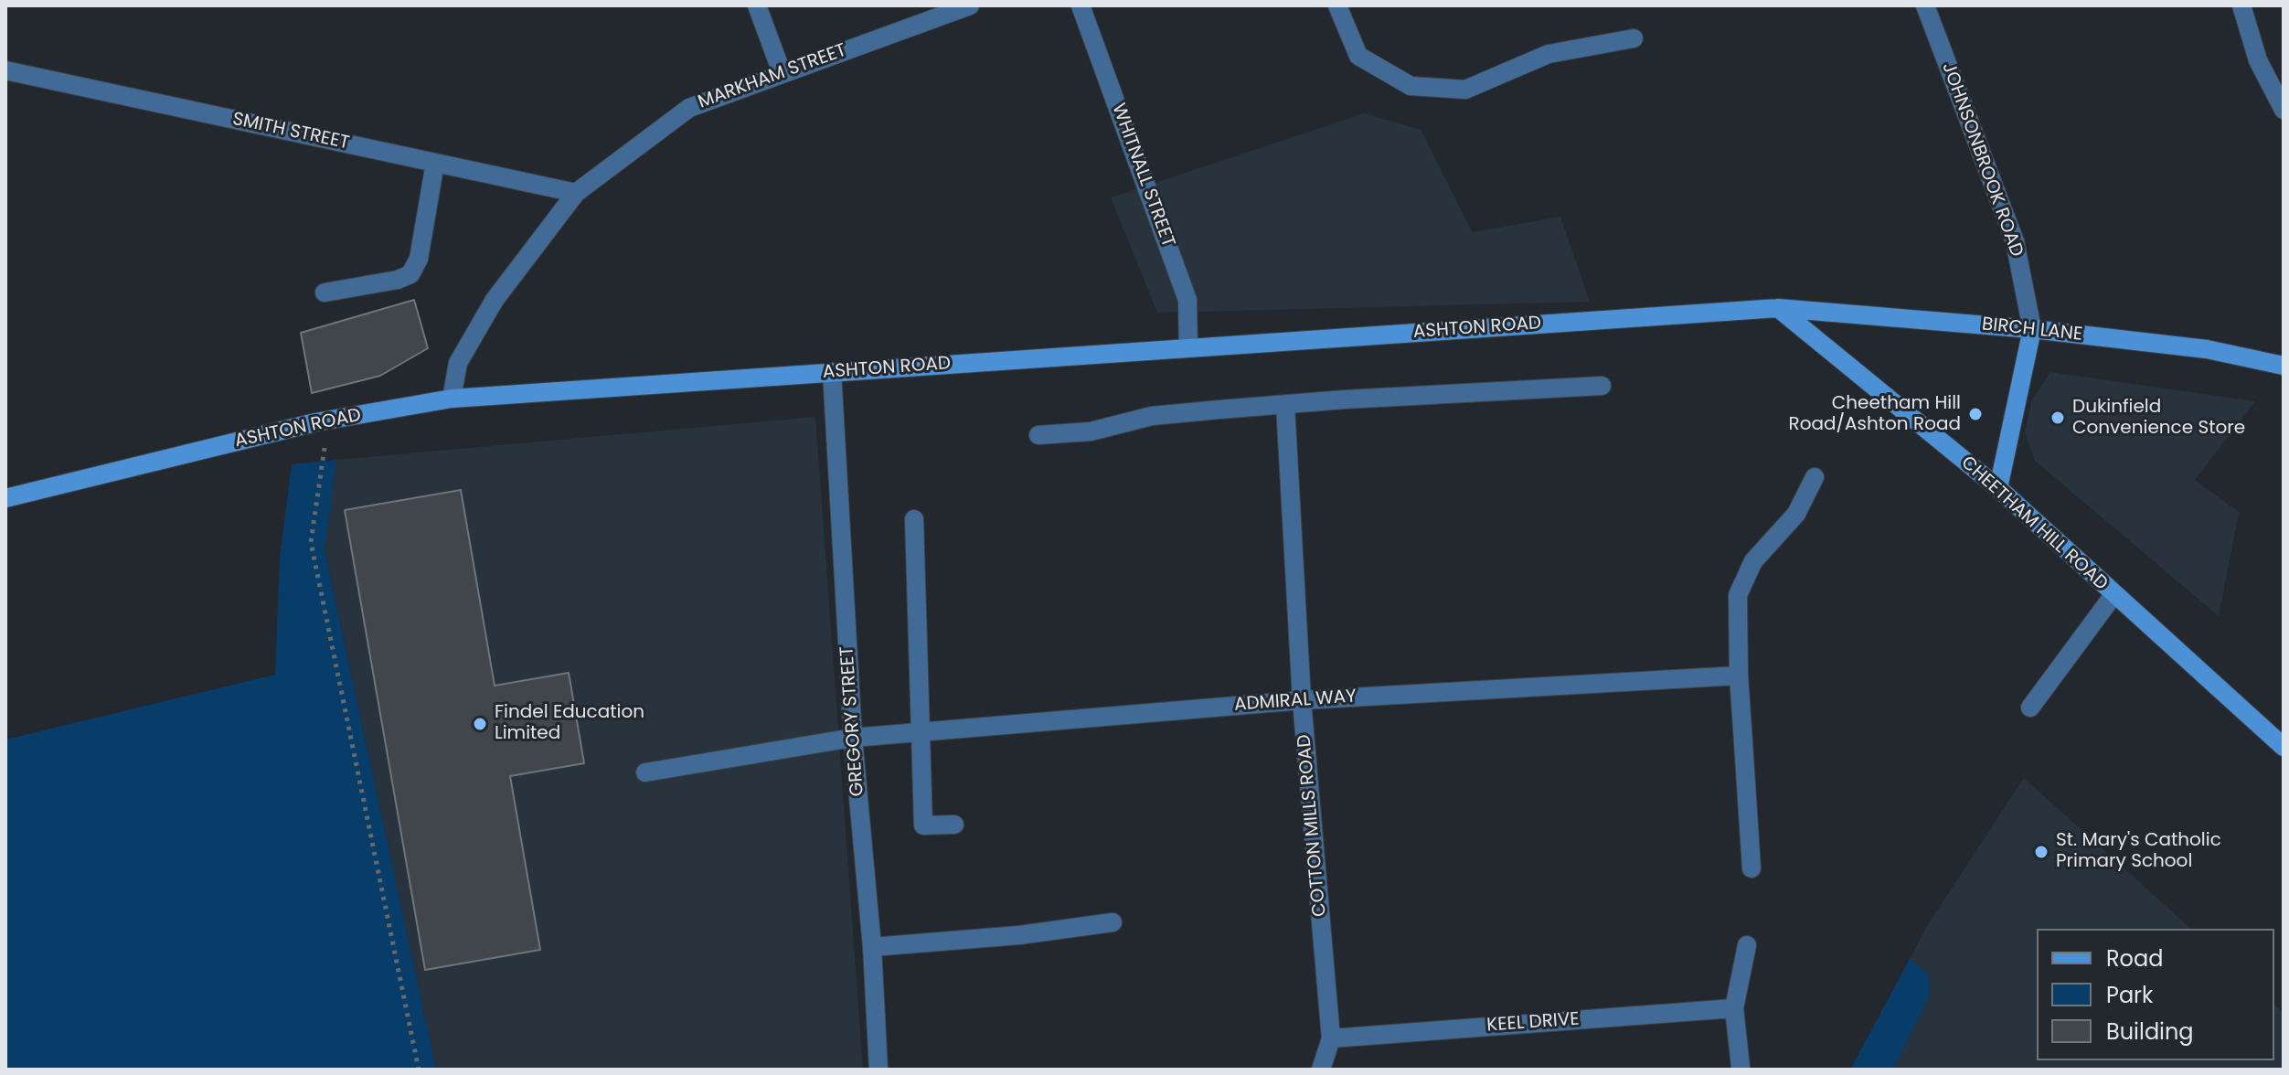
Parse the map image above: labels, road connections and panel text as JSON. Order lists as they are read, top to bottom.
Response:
{
  "streets": {
    "main road": [
      "JOHNSONBROOK ROAD",
      "ASHTON ROAD",
      "BIRCH LANE",
      "CHEETHAM HILL ROAD"
    ],
    "street": [
      "MARKHAM STREET",
      "SMITH STREET",
      "WHITNALL STREET",
      "ADMIRAL WAY",
      "GREGORY STREET",
      "COTTON MILLS ROAD",
      "KEEL DRIVE"
    ]
  },
  "crossings": [
    ["MARKHAM STREET", "SMITH STREET"],
    ["MARKHAM STREET", "ASHTON ROAD"],
    ["JOHNSONBROOK ROAD", "BIRCH LANE"],
    ["JOHNSONBROOK ROAD", "CHEETHAM HILL ROAD"],
    ["WHITNALL STREET", "ASHTON ROAD"],
    ["ASHTON ROAD", "BIRCH LANE"],
    ["ASHTON ROAD", "CHEETHAM HILL ROAD"],
    ["ASHTON ROAD", "GREGORY STREET"],
    ["BIRCH LANE", "CHEETHAM HILL ROAD"],
    ["ADMIRAL WAY", "GREGORY STREET"],
    ["ADMIRAL WAY", "COTTON MILLS ROAD"],
    ["COTTON MILLS ROAD", "KEEL DRIVE"]
  ],
  "places": [
    "Cheetham Hill Road/Ashton Road",
    "Dukinfield Convenience Store",
    "Findel Education Limited",
    "St. Mary's Catholic Primary School"
  ],
  "legend": ["Road", "Park", "Building"]
}
